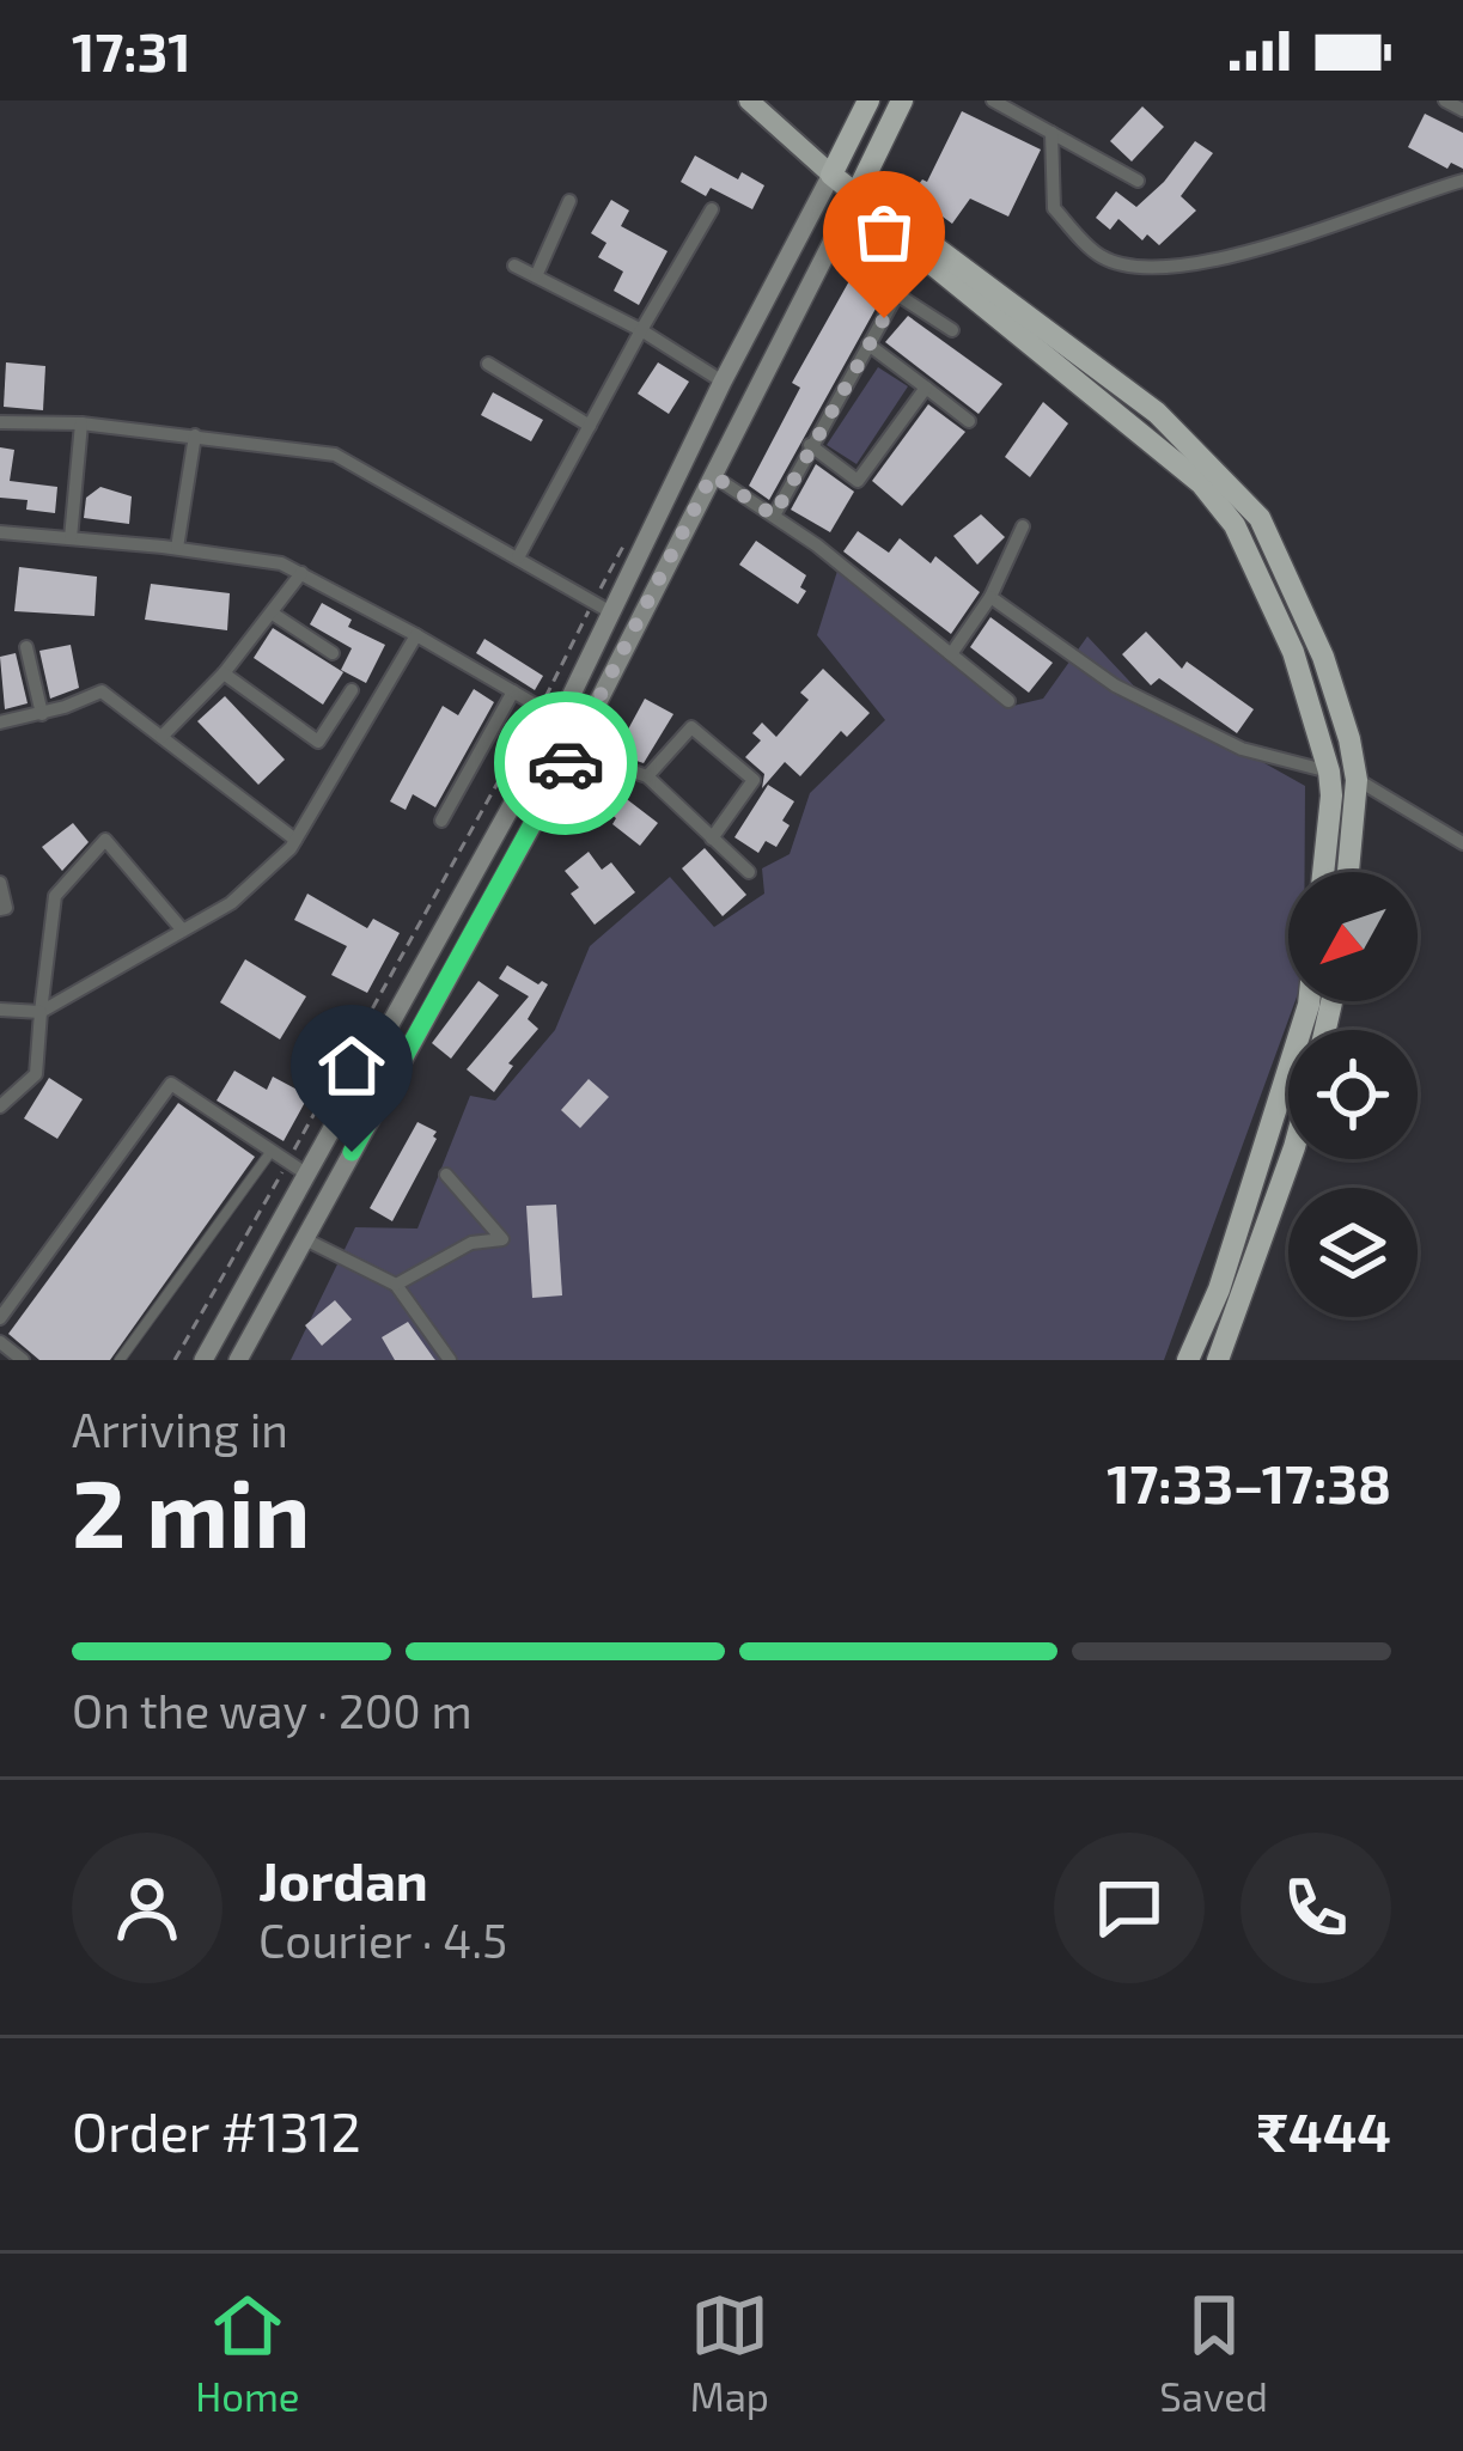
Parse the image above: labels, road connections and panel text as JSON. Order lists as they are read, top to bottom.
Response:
{
  "north": "bottom left",
  "page": {
    "status": "17:31",
    "heading": ["2 min", "Arriving in", "17:33–17:38"],
    "panel": [
      "Jordan",
      "Courier · 4.5",
      "Order #1312",
      "₹444"
    ],
    "bar": "On the way · 200 m",
    "tabs": ["Home", "Map", "Saved"]
  }
}
